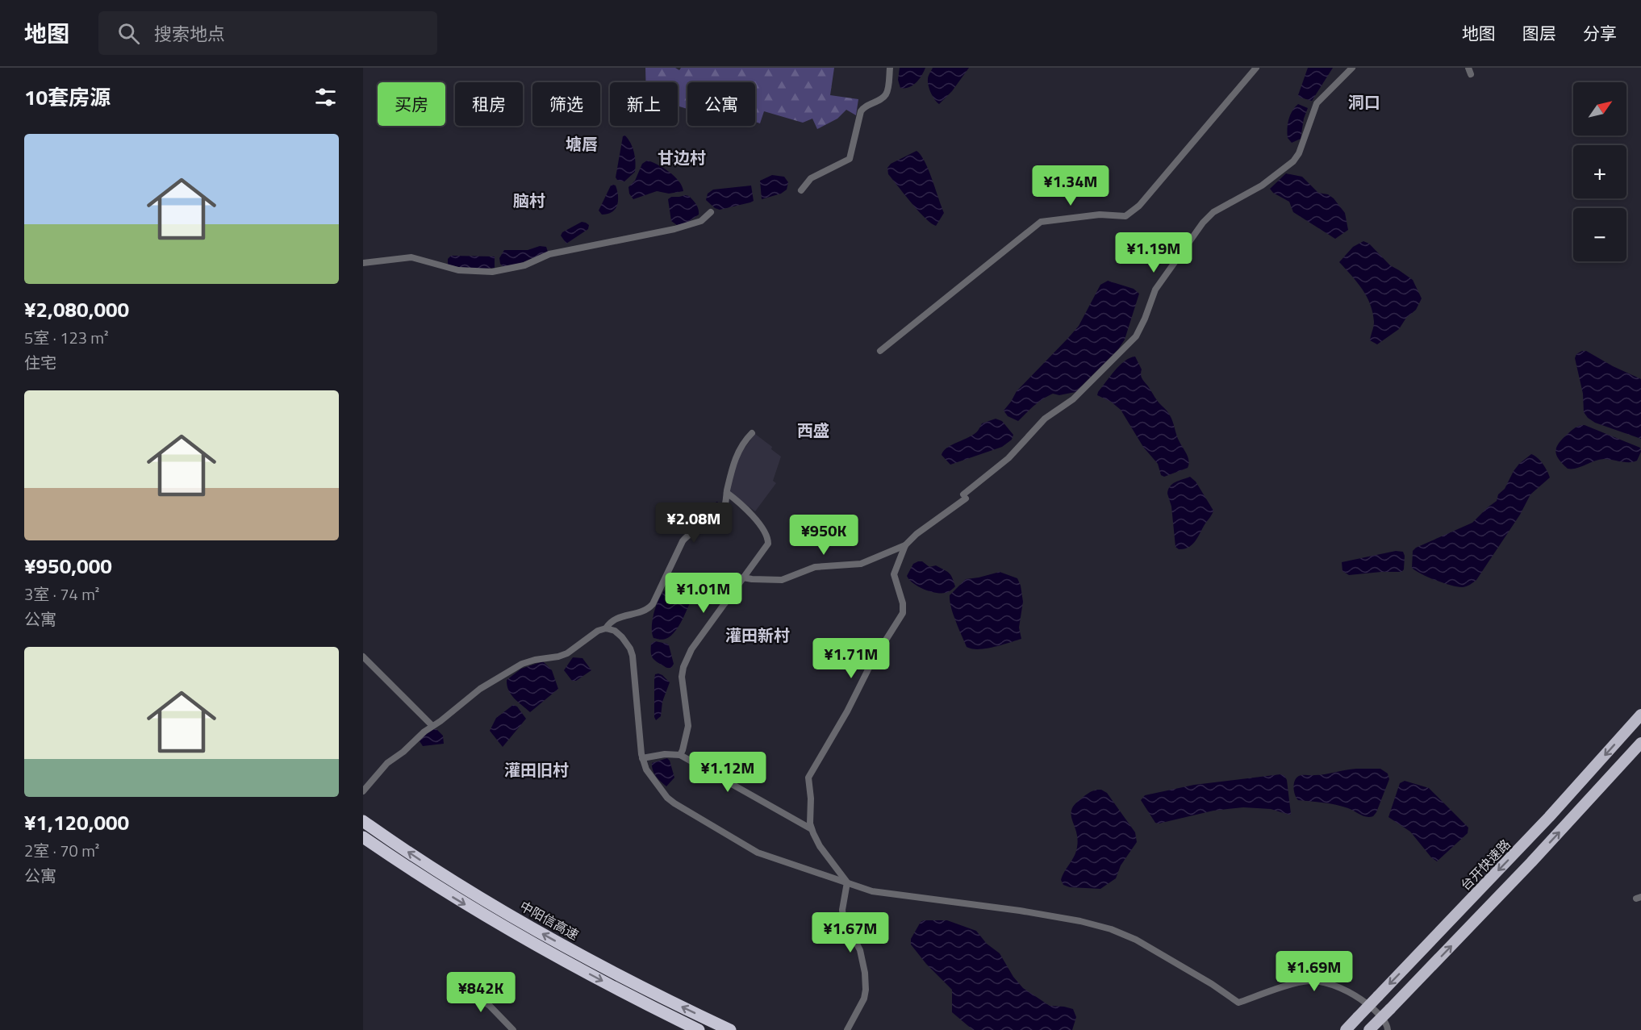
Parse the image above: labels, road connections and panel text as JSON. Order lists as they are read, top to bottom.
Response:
{
  "streets": {
    "highway": ["台开快速路", "中阳信高速"]
  },
  "districts": [
    "洞口",
    "塘唇",
    "甘边村",
    "脑村",
    "西盛",
    "灌田新村",
    "灌田旧村"
  ],
  "north": "top right",
  "page": {
    "header": "地图",
    "search": "搜索地点",
    "nav": ["地图", "图层", "分享"],
    "heading": "10套房源",
    "map_buttons": ["+", "−"],
    "chip": [
      "买房",
      "租房",
      "筛选",
      "新上",
      "公寓"
    ],
    "list": [
      {
        "name": "¥2,080,000",
        "note": "5室 · 123 m² · 住宅"
      },
      {
        "name": "¥950,000",
        "note": "3室 · 74 m² · 公寓"
      },
      {
        "name": "¥1,120,000",
        "note": "2室 · 70 m² · 公寓"
      }
    ],
    "price": [
      "¥1.34M",
      "¥1.19M",
      "¥2.08M",
      "¥950K",
      "¥1.01M",
      "¥1.71M",
      "¥1.12M",
      "¥1.67M",
      "¥1.69M",
      "¥842K"
    ]
  }
}
